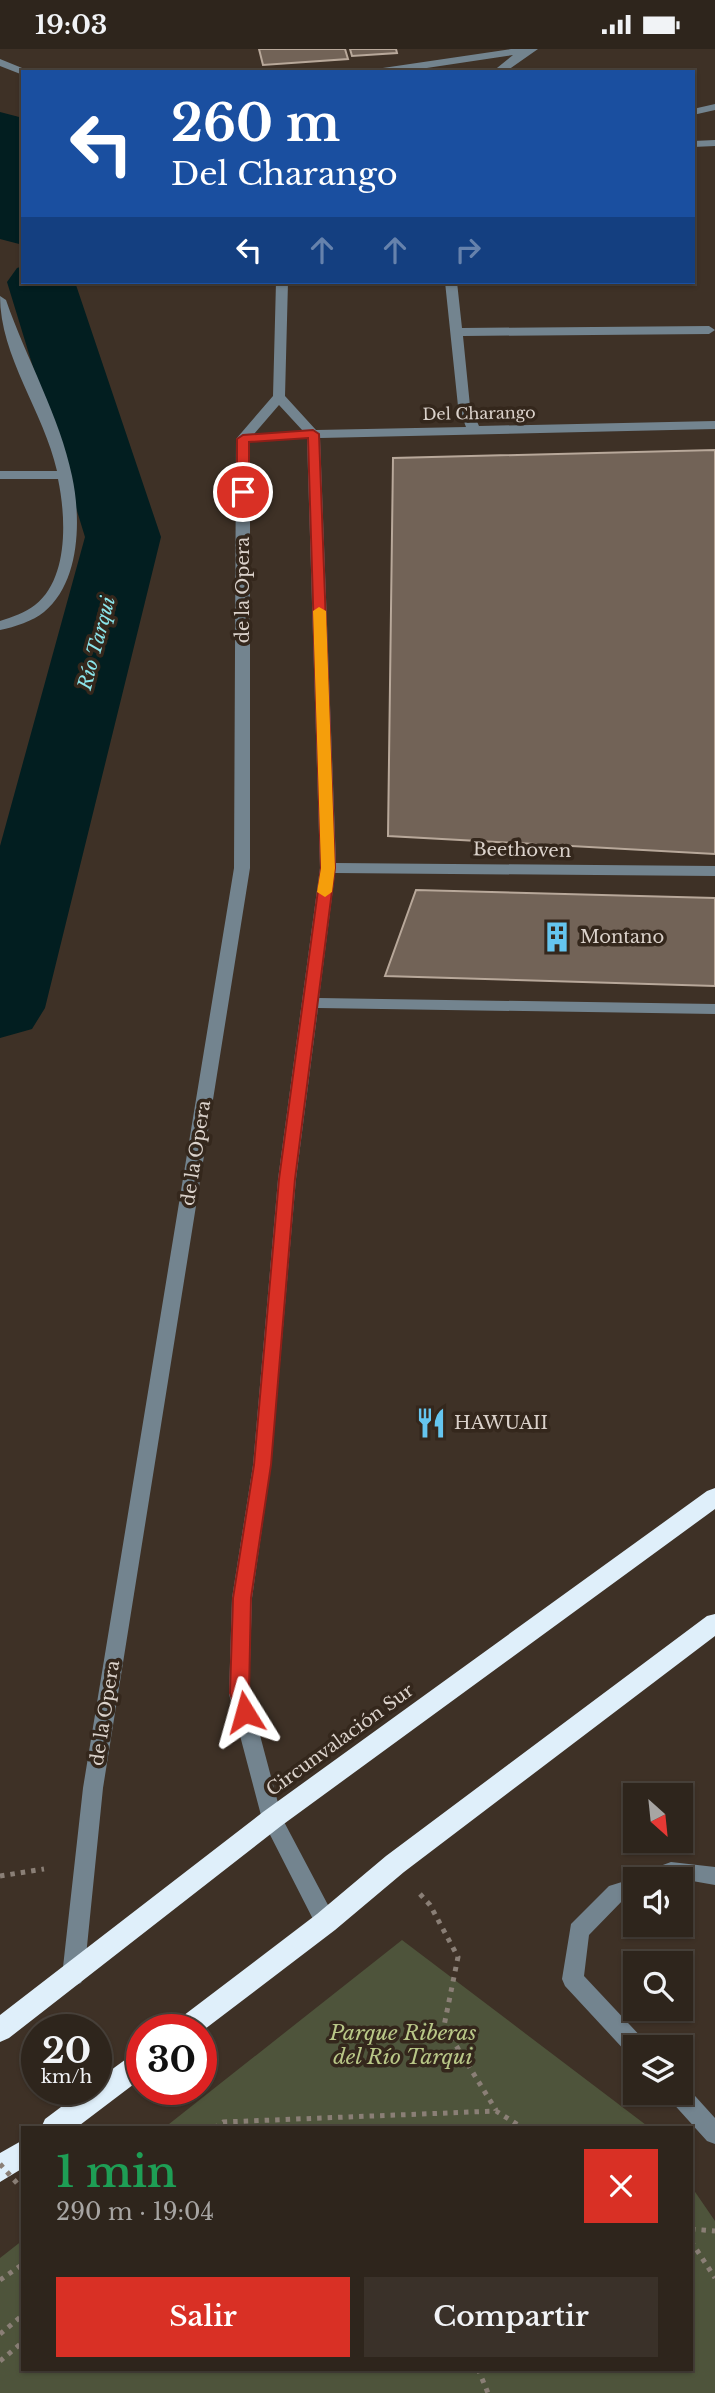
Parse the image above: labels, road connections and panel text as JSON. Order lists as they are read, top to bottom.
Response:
{
  "streets": {
    "highway": ["Circunvalación Sur"],
    "street": ["Del Charango", "de la Opera", "Beethoven"]
  },
  "crossings": [
    ["Del Charango", "de la Opera"],
    ["de la Opera", "Circunvalación Sur"]
  ],
  "water": ["Río Tarqui"],
  "parks": ["Parque Riberas del Río Tarqui"],
  "places": {
    "building": ["Montano"],
    "restaurant": ["HAWUAII"]
  },
  "north": "bottom right",
  "page": {
    "status": "19:03",
    "turn": ["260 m", "Del Charango"],
    "speed": "20 km/h",
    "limit": "30",
    "heading": ["1 min", "290 m · 19:04"],
    "buttons": ["Salir", "Compartir"]
  }
}
